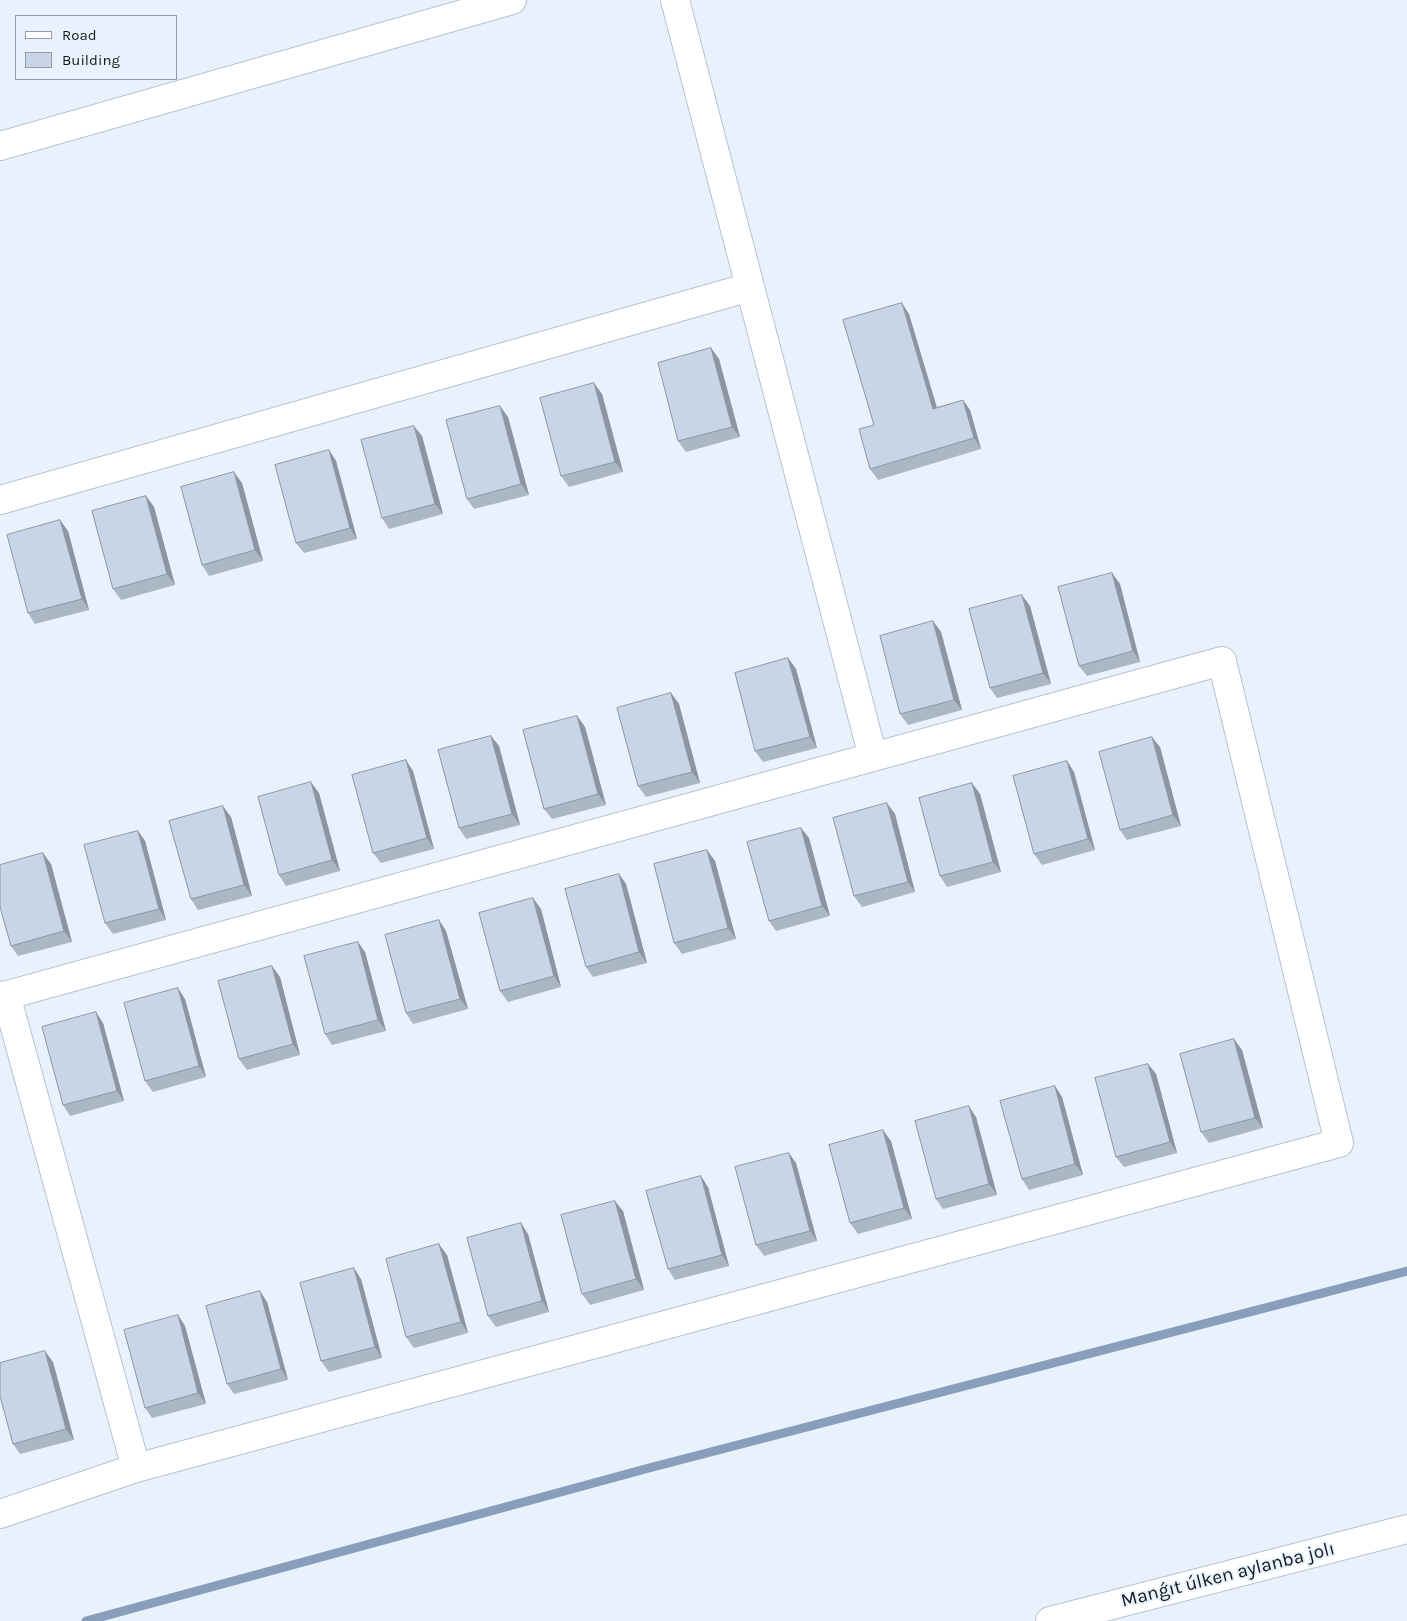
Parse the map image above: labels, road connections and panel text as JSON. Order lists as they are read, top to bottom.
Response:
{
  "streets": {
    "street": ["Manǵıt úlken aylanba jolı"]
  },
  "legend": ["Road", "Building"]
}
